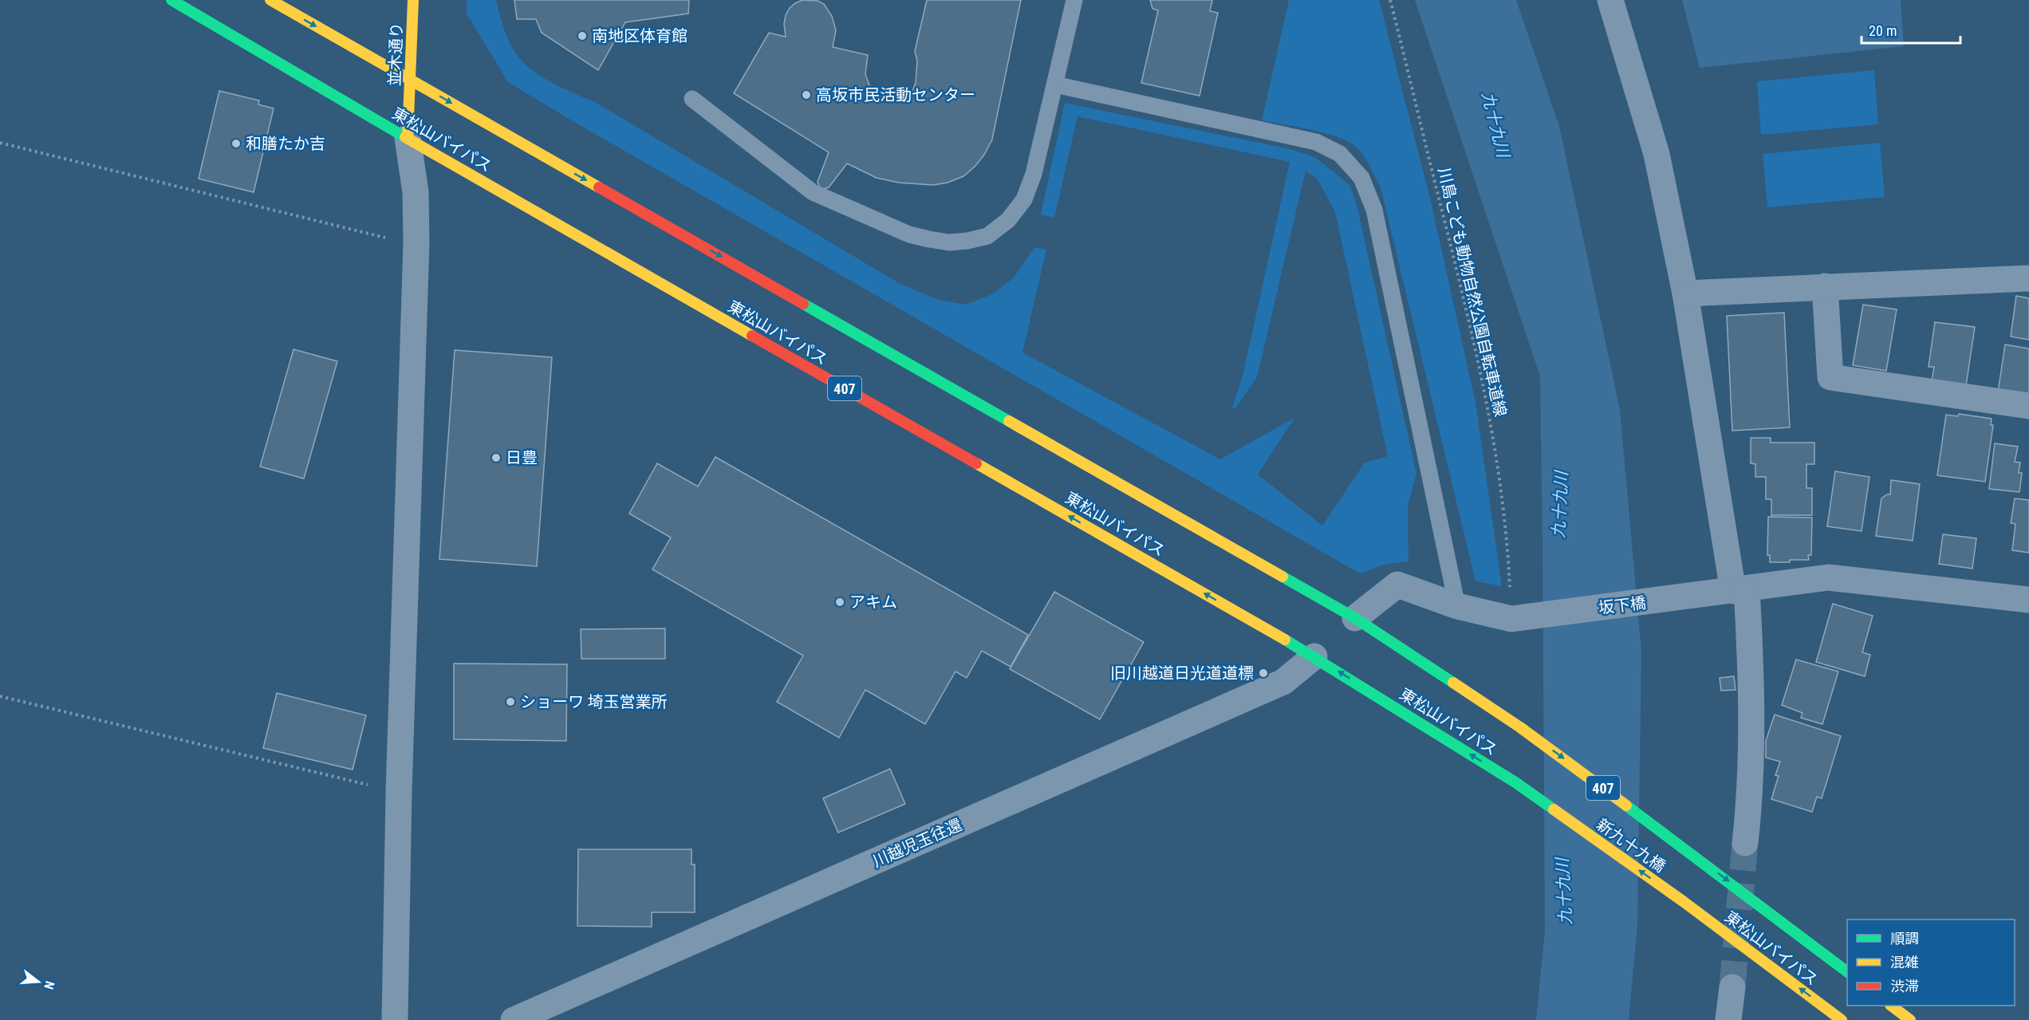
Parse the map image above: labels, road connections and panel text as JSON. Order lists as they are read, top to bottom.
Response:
{
  "streets": {
    "main road": [
      "並木通り",
      "東松山バイパス",
      "407",
      "新九十九橋"
    ],
    "street": ["坂下橋", "川越児玉往還"],
    "path": ["川島こども動物自然公園自転車道線"]
  },
  "crossings": [
    ["並木通り", "東松山バイパス"],
    ["並木通り", "407"],
    ["東松山バイパス", "川越児玉往還"],
    ["東松山バイパス", "新九十九橋"],
    ["407", "新九十九橋"]
  ],
  "water": ["九十九川"],
  "places": [
    "南地区体育館",
    "高坂市民活動センター",
    "和膳たか吉",
    "日豊",
    "アキム",
    "旧川越道日光道道標",
    "ショーワ 埼玉営業所"
  ],
  "legend": ["順調", "混雑", "渋滞"],
  "scale_bar": "20 m",
  "north": "right"
}
